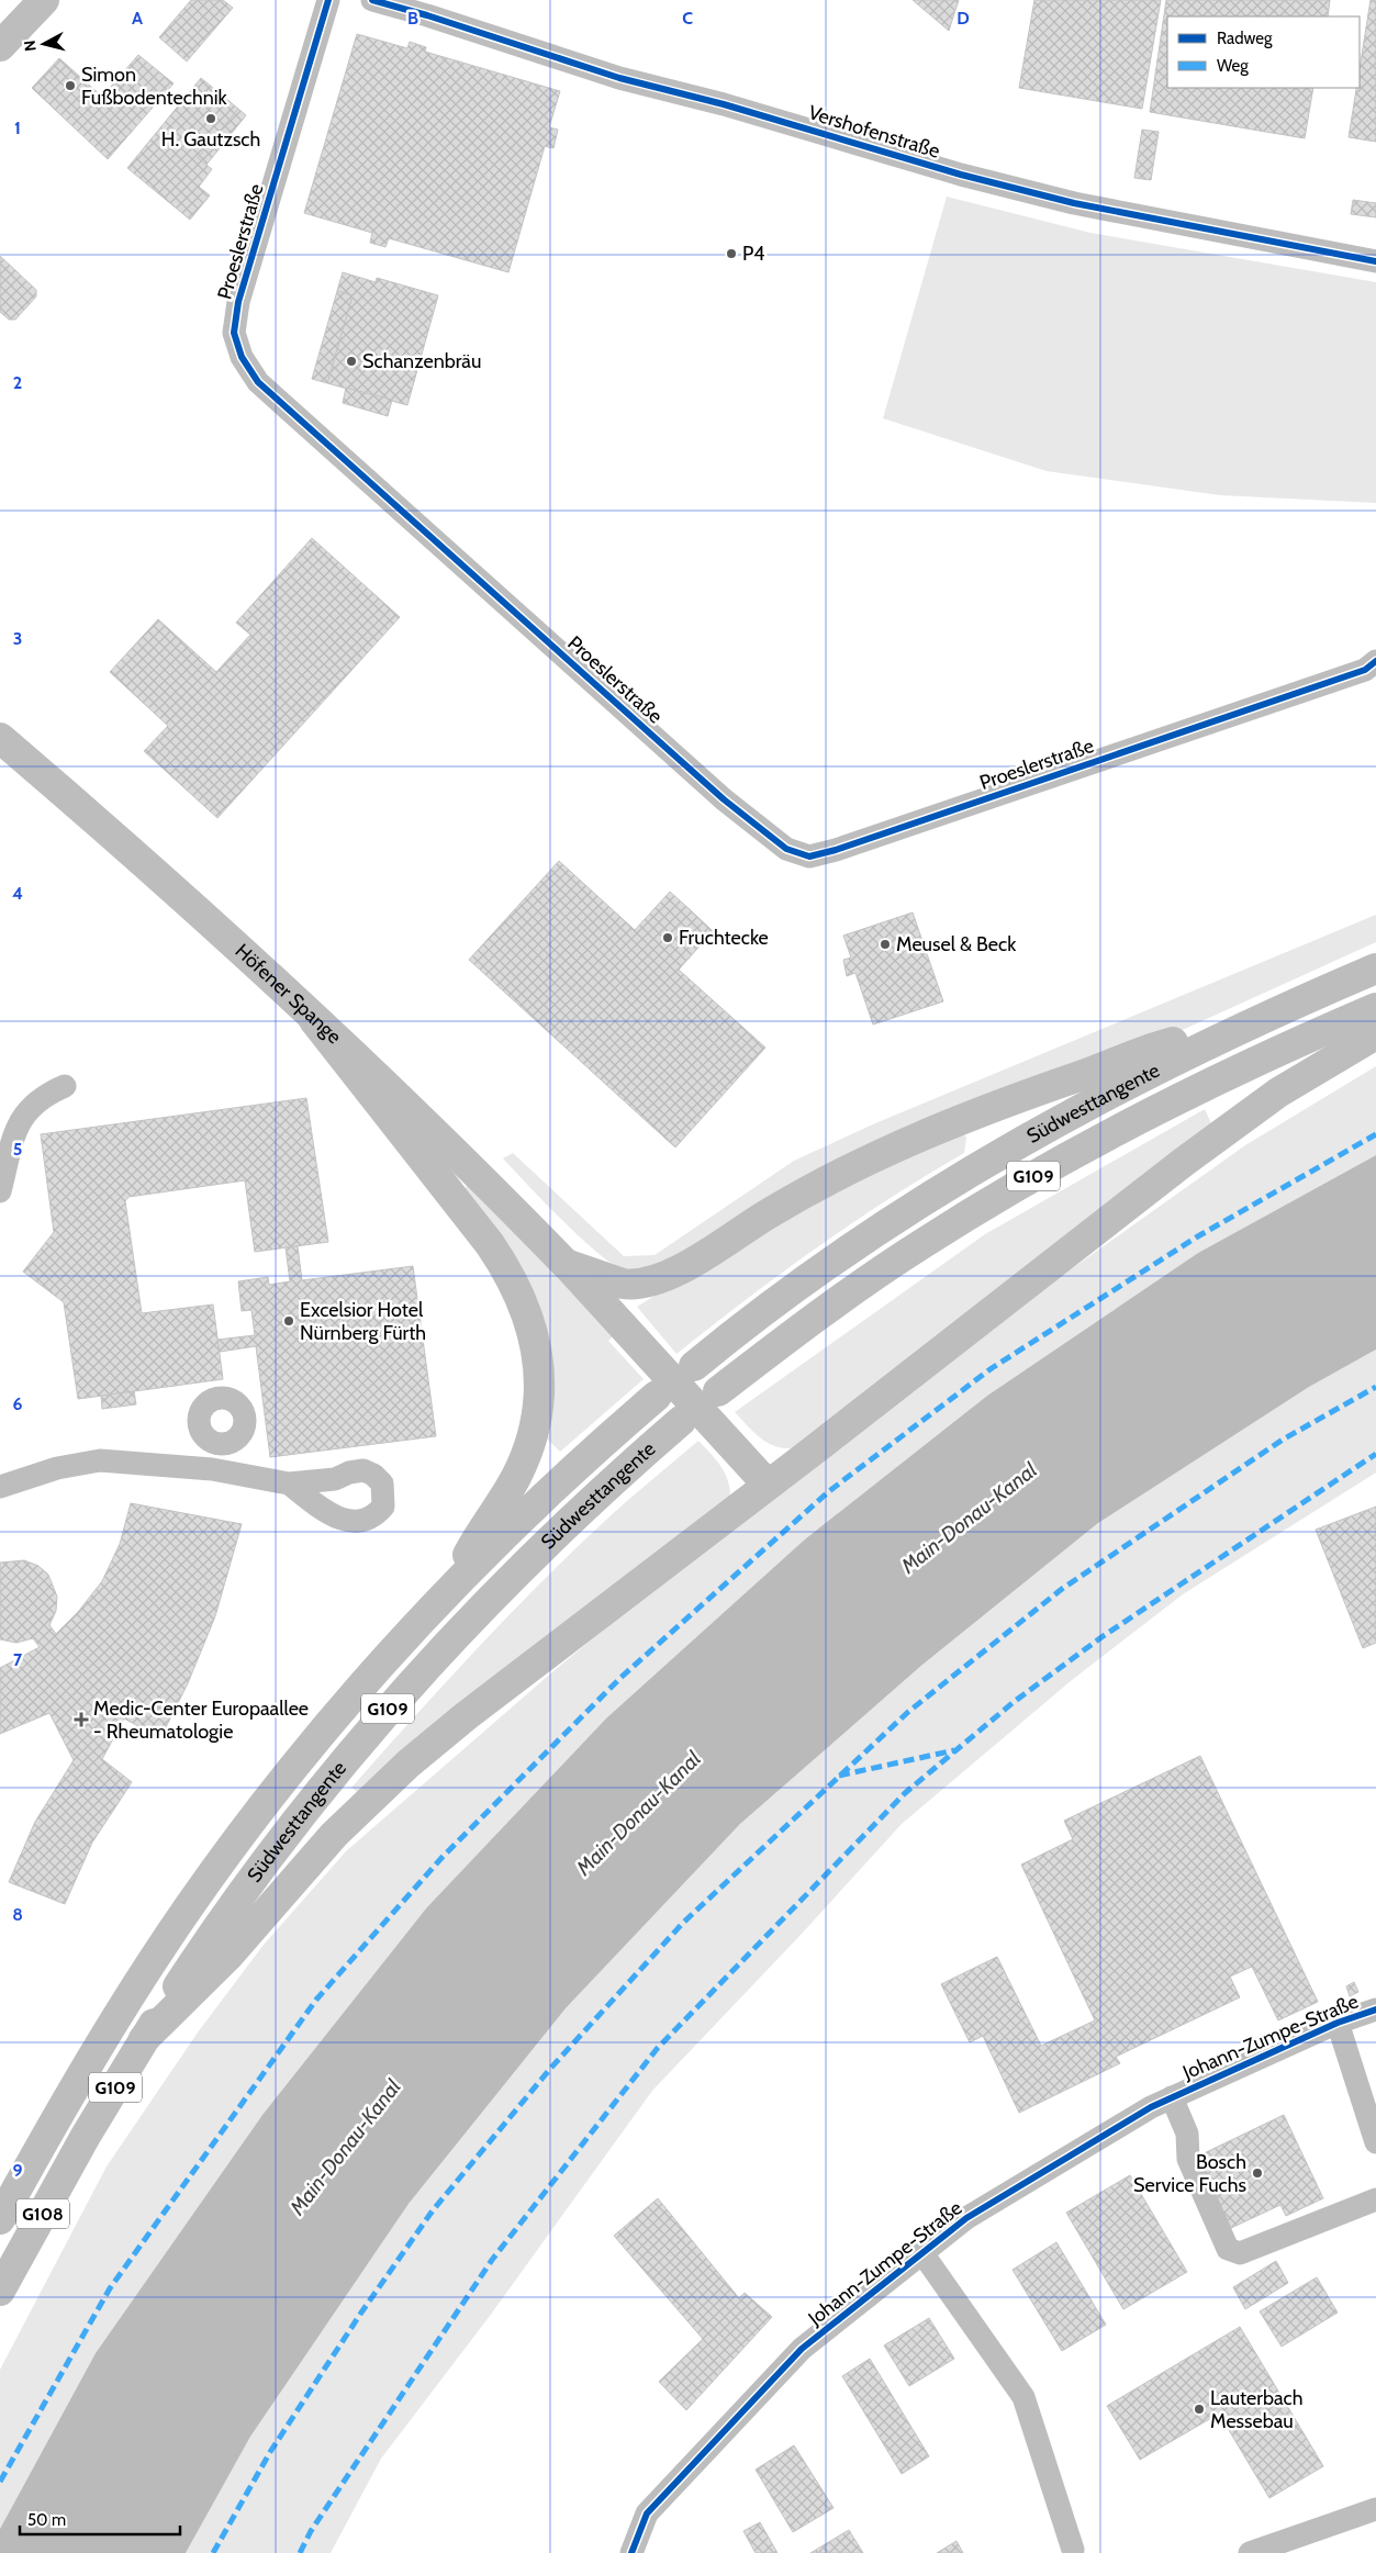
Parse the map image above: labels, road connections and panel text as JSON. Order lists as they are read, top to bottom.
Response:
{
  "streets": {
    "main road": [
      "Höfener Spange",
      "Südwesttangente",
      "G109",
      "G108"
    ],
    "street": ["Vershofenstraße", "Proeslerstraße", "Johann-Zumpe-Straße"]
  },
  "water": ["Main-Donau-Kanal"],
  "places": {
    "other": [
      "Simon Fußbodentechnik",
      "H. Gautzsch",
      "P4",
      "Schanzenbräu",
      "Fruchtecke",
      "Meusel & Beck",
      "Excelsior Hotel Nürnberg Fürth",
      "Bosch Service Fuchs",
      "Lauterbach Messebau"
    ],
    "health": ["Medic-Center Europaallee - Rheumatologie"]
  },
  "legend": ["Radweg", "Weg"],
  "scale_bar": "50 m",
  "north": "left",
  "grid": {
    "columns": [
      "A",
      "B",
      "C",
      "D"
    ],
    "rows": [
      "1",
      "2",
      "3",
      "4",
      "5",
      "6",
      "7",
      "8",
      "9"
    ]
  }
}
